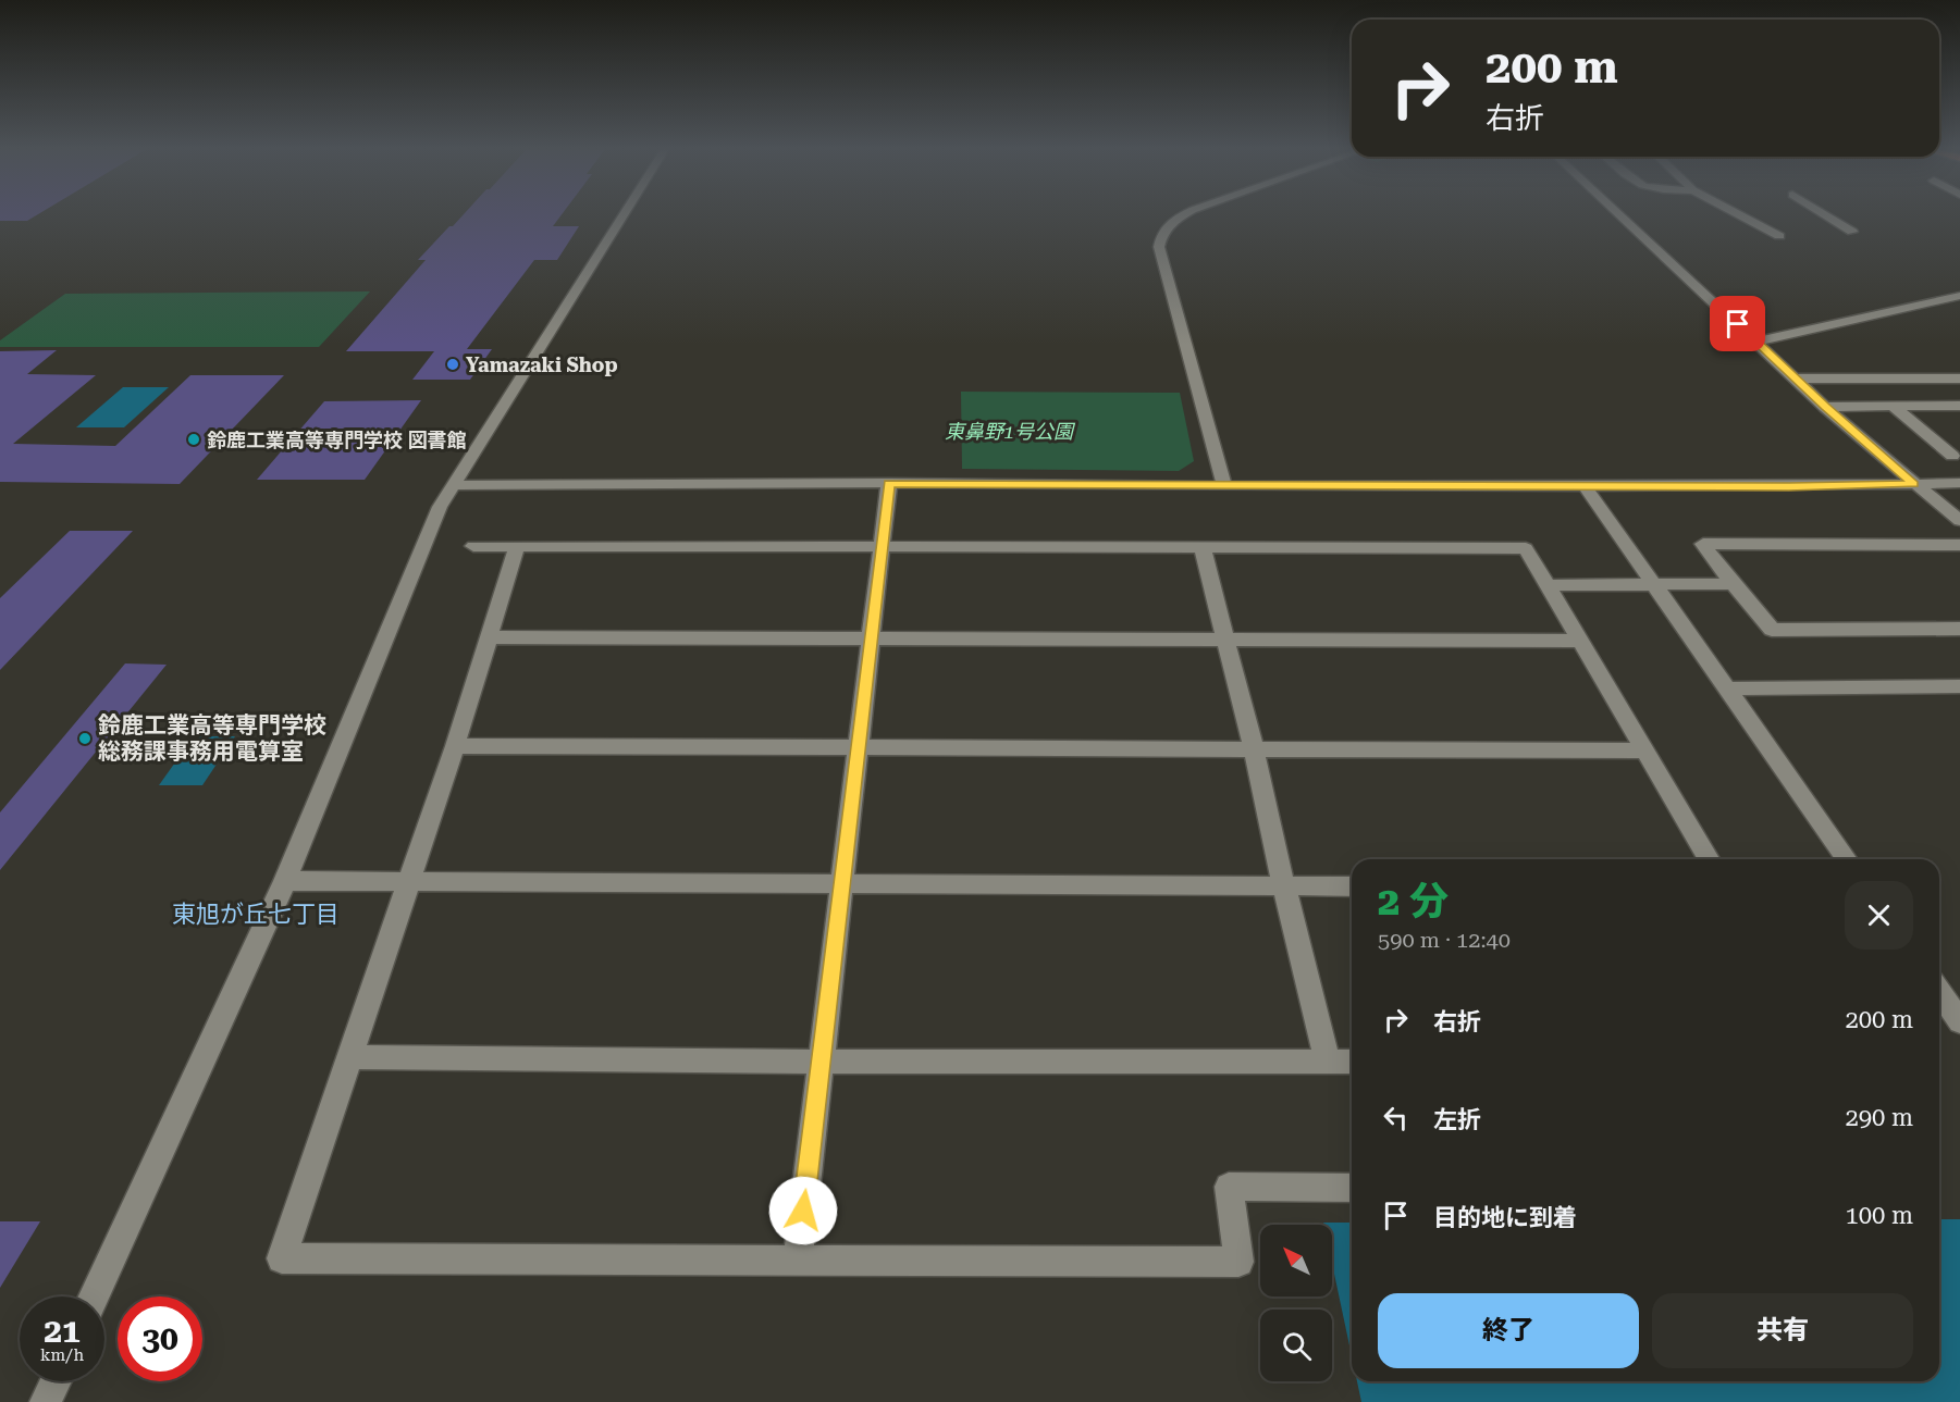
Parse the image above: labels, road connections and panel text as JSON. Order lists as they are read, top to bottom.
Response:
{
  "districts": ["東旭が丘七丁目"],
  "parks": ["東鼻野1号公園"],
  "places": ["Yamazaki Shop", "鈴鹿工業高等専門学校 図書館", "鈴鹿工業高等専門学校 総務課事務用電算室"],
  "north": "top left",
  "page": {
    "turn": ["200 m", "右折"],
    "heading": ["2 分", "590 m · 12:40"],
    "list": [
      {
        "name": "右折",
        "value": "200 m"
      },
      {
        "name": "左折",
        "value": "290 m"
      },
      {
        "name": "目的地に到着",
        "value": "100 m"
      }
    ],
    "buttons": ["終了", "共有"],
    "speed": "21 km/h",
    "limit": "30"
  }
}
